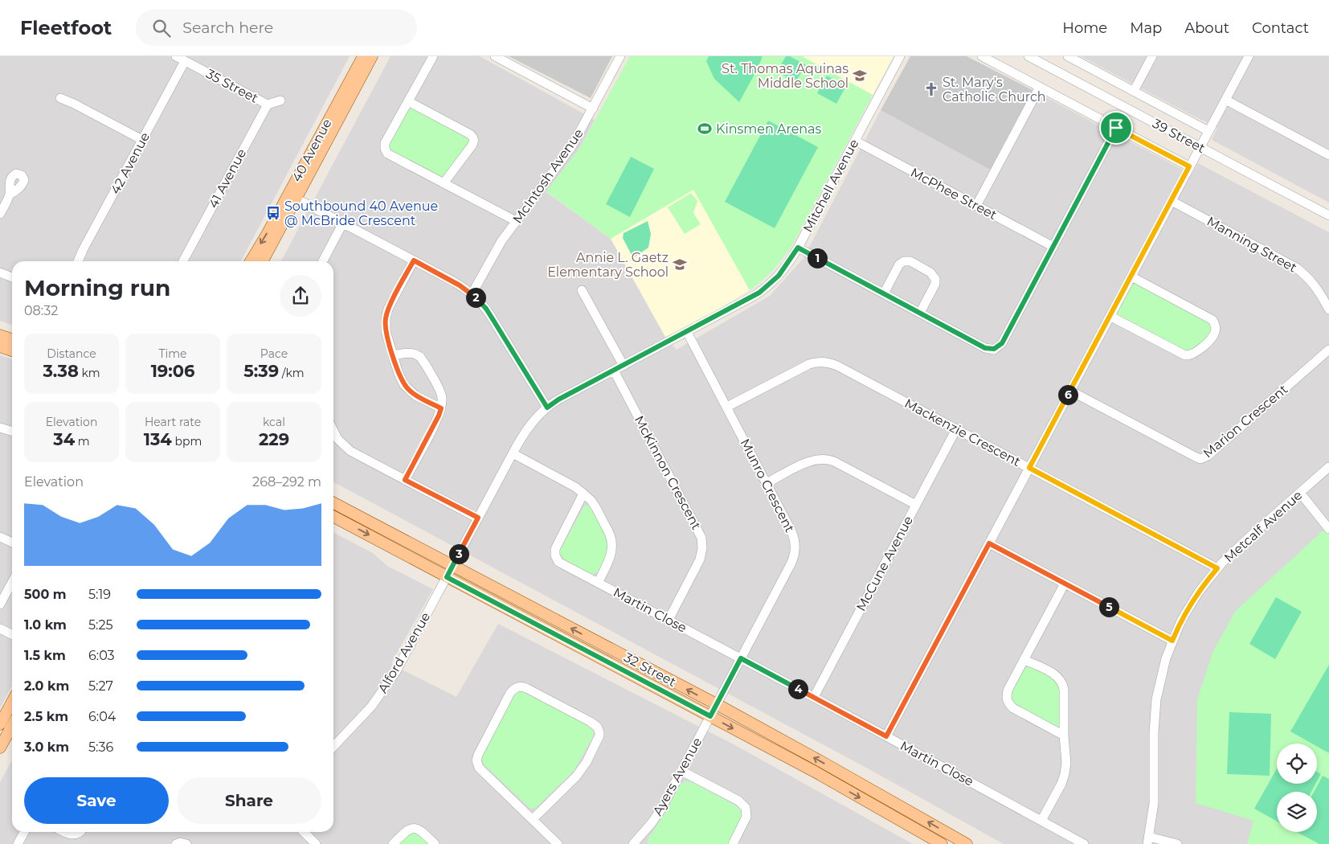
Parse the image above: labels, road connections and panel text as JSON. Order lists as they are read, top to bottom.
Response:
{
  "streets": {
    "main road": ["40 Avenue", "32 Street"],
    "street": [
      "35 Street",
      "39 Street",
      "42 Avenue",
      "McIntosh Avenue",
      "41 Avenue",
      "Mitchell Avenue",
      "McPhee Street",
      "Manning Street",
      "Marion Crescent",
      "Mackenzie Crescent",
      "McKinnon Crescent",
      "Munro Crescent",
      "Metcalf Avenue",
      "McCune Avenue",
      "Martin Close",
      "Alford Avenue",
      "Ayers Avenue"
    ]
  },
  "crossings": [
    ["35 Street", "42 Avenue"],
    ["35 Street", "41 Avenue"],
    ["Mitchell Avenue", "McPhee Street"],
    ["Mitchell Avenue", "McKinnon Crescent"],
    ["Mitchell Avenue", "Munro Crescent"],
    ["Mitchell Avenue", "Martin Close"],
    ["Mitchell Avenue", "Alford Avenue"],
    ["Mitchell Avenue", "32 Street"],
    ["Mackenzie Crescent", "Munro Crescent"],
    ["Mackenzie Crescent", "Metcalf Avenue"],
    ["Mackenzie Crescent", "McCune Avenue"],
    ["McKinnon Crescent", "Martin Close"],
    ["Munro Crescent", "Martin Close"],
    ["Munro Crescent", "32 Street"],
    ["Munro Crescent", "Ayers Avenue"],
    ["McCune Avenue", "Martin Close"],
    ["Alford Avenue", "32 Street"],
    ["32 Street", "Ayers Avenue"]
  ],
  "places": {
    "school or university": ["St. Thomas Aquinas Middle School", "Annie L. Gaetz Elementary School"],
    "church": ["St. Mary's Catholic Church"],
    "sports": ["Kinsmen Arenas"],
    "bus stop": ["Southbound 40 Avenue @ McBride Crescent"]
  },
  "page": {
    "header": "Fleetfoot",
    "search": "Search here",
    "nav": [
      "Home",
      "Map",
      "About",
      "Contact"
    ],
    "pins": [
      "1",
      "2",
      "6",
      "3",
      "5",
      "4"
    ],
    "heading": ["Morning run", "08:32"],
    "stats": [
      ["Distance", "3.38 km"],
      ["Time", "19:06"],
      ["Pace", "5:39 /km"],
      ["Elevation", "34 m"],
      ["Heart rate", "134 bpm"],
      ["kcal", "229"]
    ],
    "chart": ["Elevation", "268–292 m"],
    "list": [
      {
        "name": "500 m",
        "note": "5:19"
      },
      {
        "name": "1.0 km",
        "note": "5:25"
      },
      {
        "name": "1.5 km",
        "note": "6:03"
      },
      {
        "name": "2.0 km",
        "note": "5:27"
      },
      {
        "name": "2.5 km",
        "note": "6:04"
      },
      {
        "name": "3.0 km",
        "note": "5:36"
      }
    ],
    "buttons": ["Save", "Share"]
  }
}
